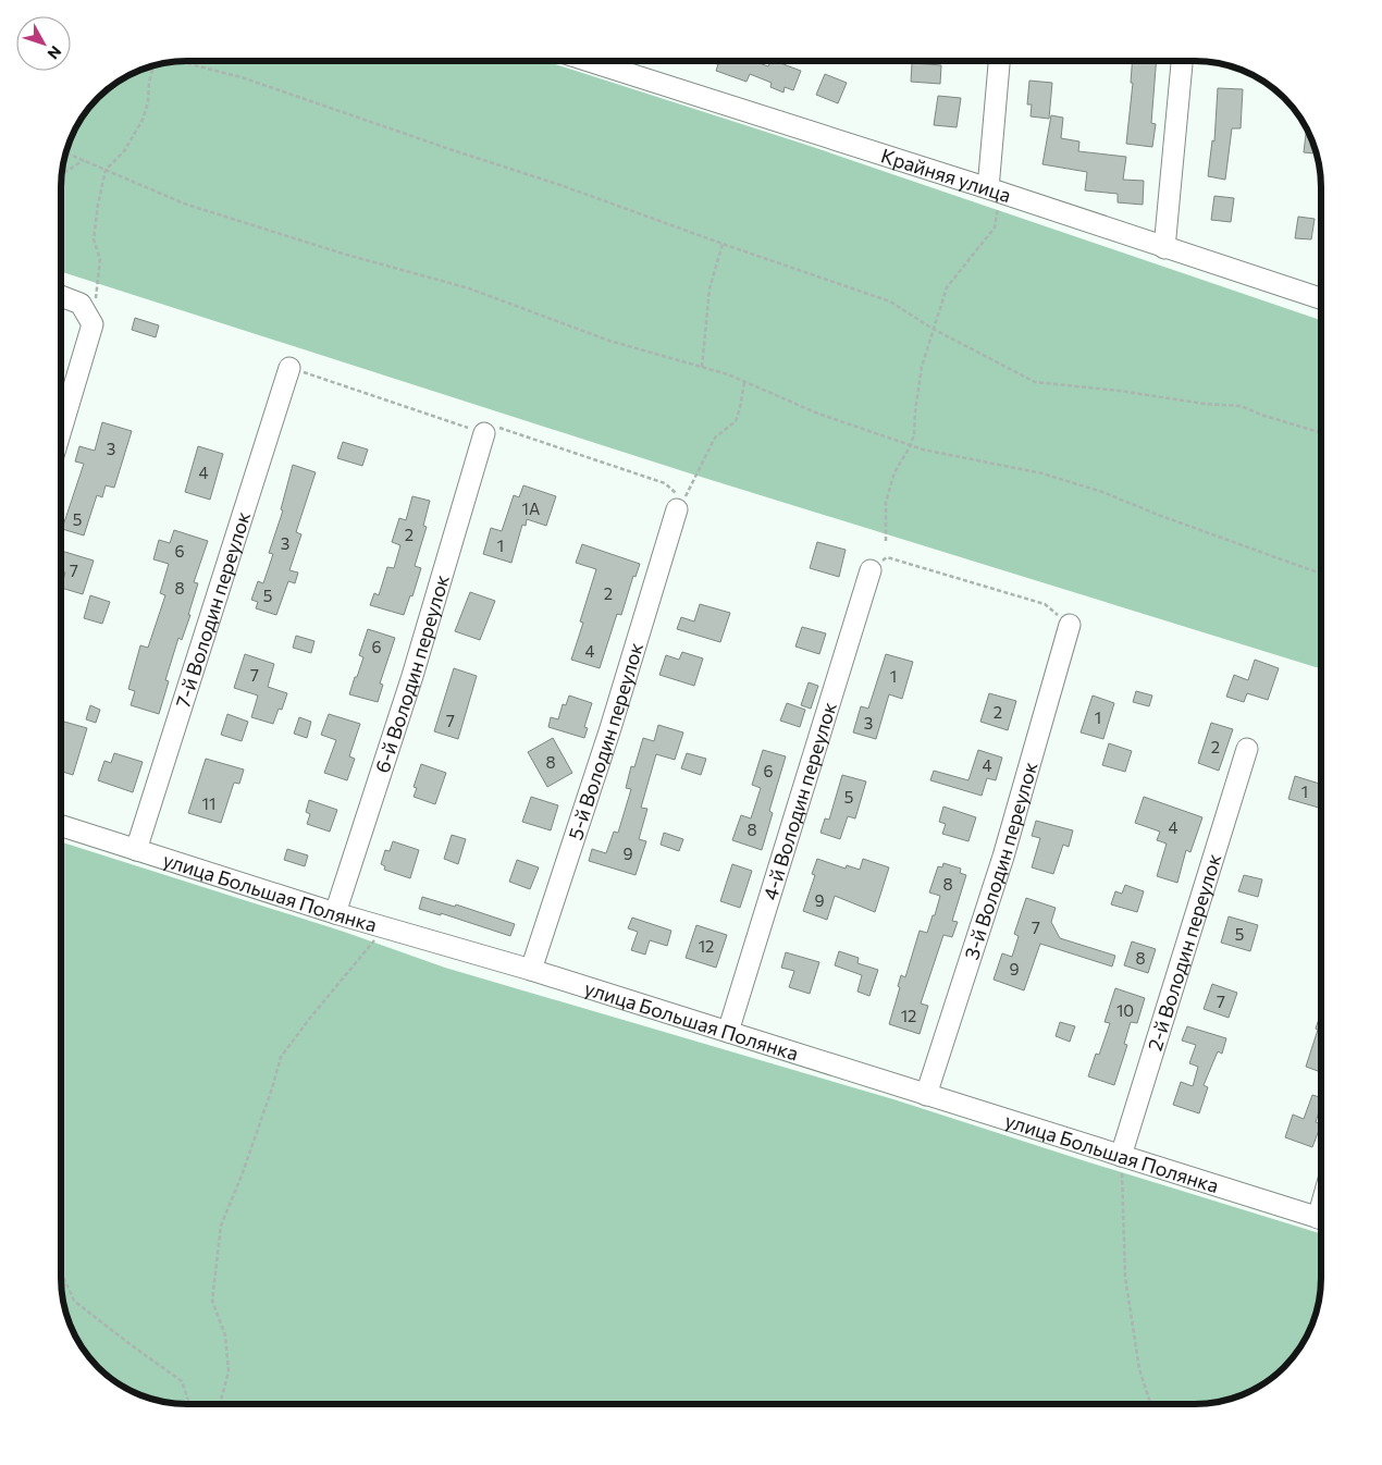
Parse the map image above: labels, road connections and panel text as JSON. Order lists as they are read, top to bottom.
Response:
{
  "streets": {
    "street": [
      "Крайняя улица",
      "7-й Володин переулок",
      "6-й Володин переулок",
      "5-й Володин переулок",
      "4-й Володин переулок",
      "3-й Володин переулок",
      "улица Большая Полянка",
      "2-й Володин переулок"
    ]
  },
  "crossings": [
    ["7-й Володин переулок", "улица Большая Полянка"],
    ["6-й Володин переулок", "улица Большая Полянка"],
    ["5-й Володин переулок", "улица Большая Полянка"],
    ["4-й Володин переулок", "улица Большая Полянка"],
    ["3-й Володин переулок", "улица Большая Полянка"],
    ["улица Большая Полянка", "2-й Володин переулок"]
  ],
  "house_numbers": [
    "3",
    "4",
    "1А",
    "5",
    "2",
    "3",
    "1",
    "6",
    "7",
    "8",
    "2",
    "5",
    "6",
    "4",
    "7",
    "1",
    "2",
    "1",
    "7",
    "3",
    "2",
    "8",
    "4",
    "6",
    "1",
    "5",
    "11",
    "4",
    "8",
    "9",
    "8",
    "9",
    "7",
    "5",
    "12",
    "8",
    "9",
    "7",
    "10",
    "12"
  ],
  "north": "bottom right"
}
